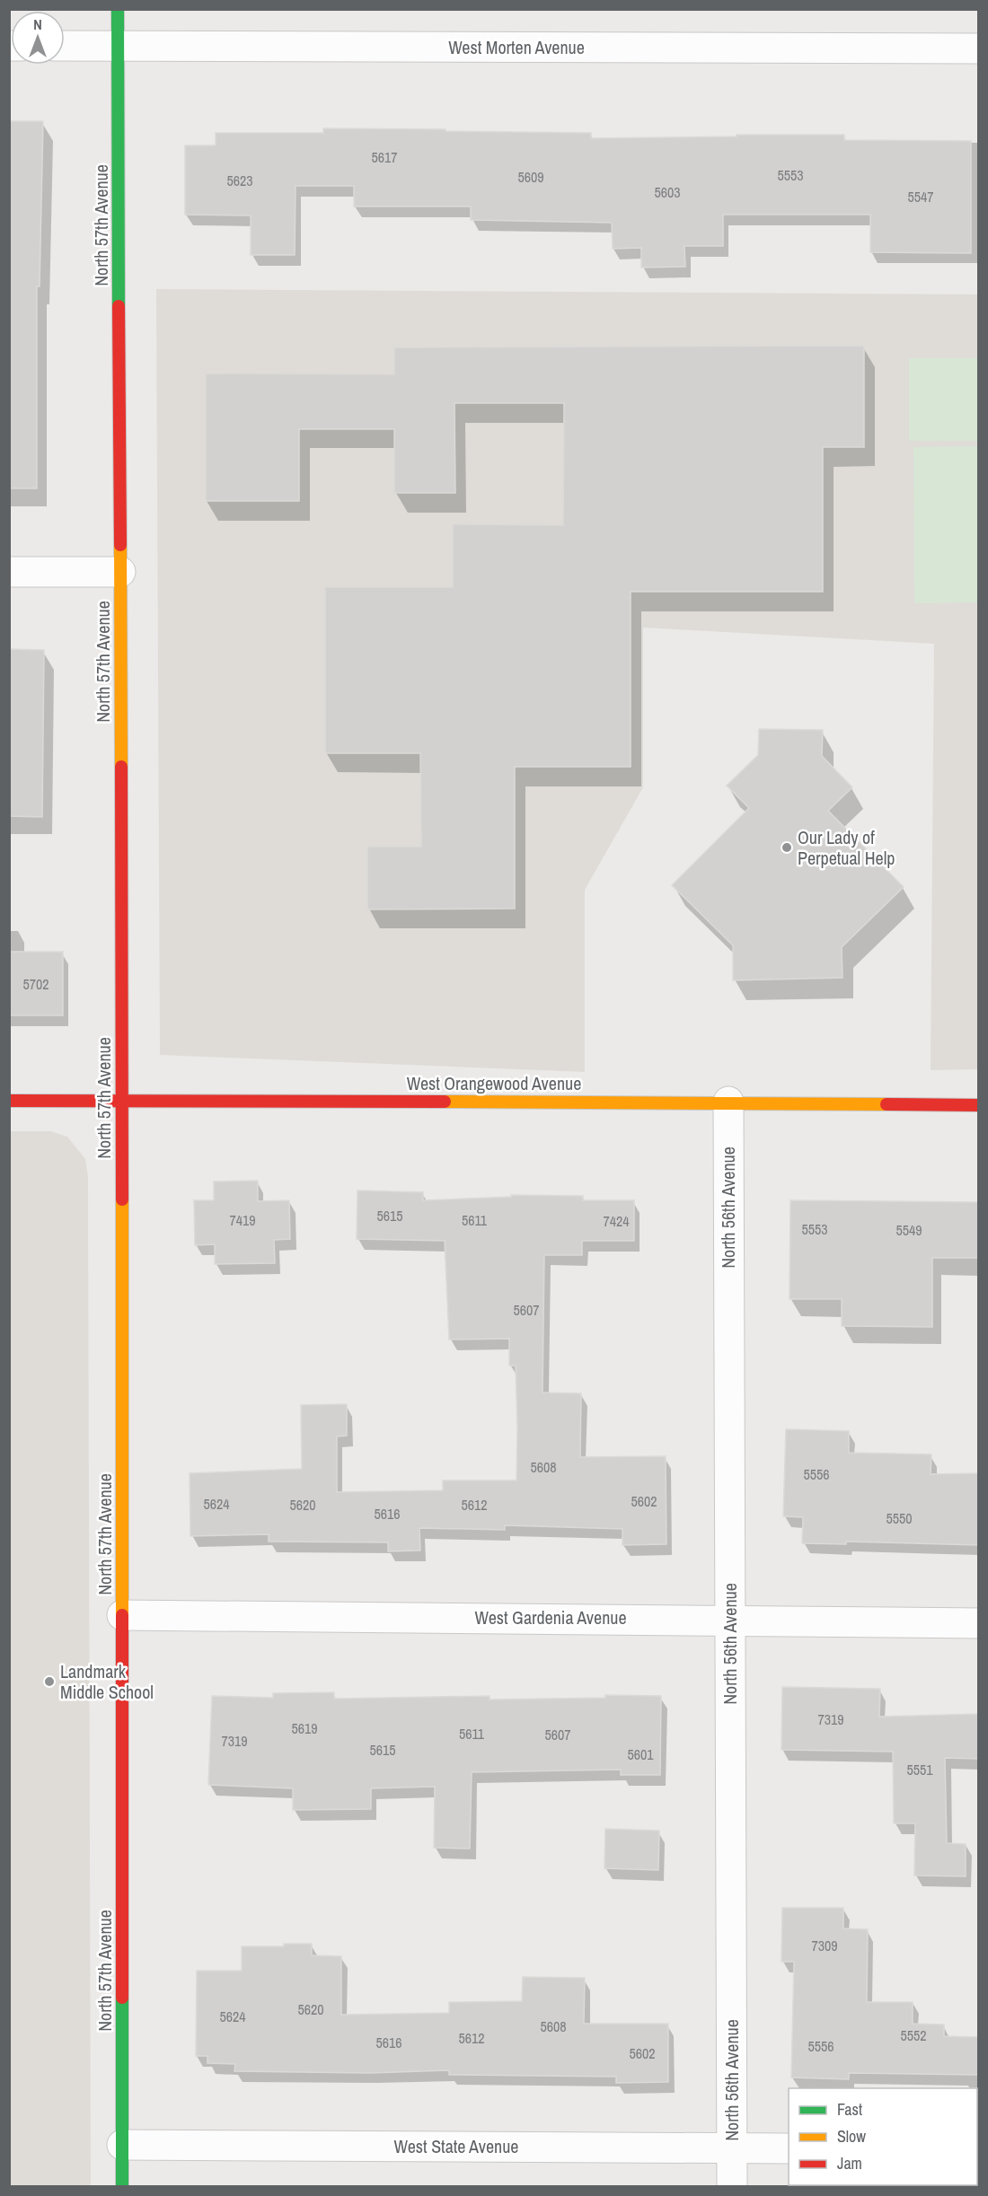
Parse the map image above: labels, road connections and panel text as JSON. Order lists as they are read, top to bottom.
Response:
{
  "streets": {
    "street": [
      "West Morten Avenue",
      "North 57th Avenue",
      "West Orangewood Avenue",
      "North 56th Avenue",
      "West Gardenia Avenue",
      "West State Avenue"
    ]
  },
  "crossings": [
    ["West Morten Avenue", "North 57th Avenue"],
    ["North 57th Avenue", "West Orangewood Avenue"],
    ["North 57th Avenue", "West Gardenia Avenue"],
    ["North 57th Avenue", "West State Avenue"],
    ["West Orangewood Avenue", "North 56th Avenue"],
    ["North 56th Avenue", "West Gardenia Avenue"],
    ["North 56th Avenue", "West State Avenue"]
  ],
  "places": ["Our Lady of Perpetual Help", "Landmark Middle School"],
  "house_numbers": [
    "5617",
    "5553",
    "5609",
    "5623",
    "5603",
    "5547",
    "5702",
    "5615",
    "7419",
    "5611",
    "7424",
    "5553",
    "5549",
    "5607",
    "5608",
    "5556",
    "5602",
    "5624",
    "5620",
    "5612",
    "5616",
    "5550",
    "7319",
    "5619",
    "5611",
    "5607",
    "7319",
    "5615",
    "5601",
    "5551",
    "7309",
    "5620",
    "5624",
    "5608",
    "5552",
    "5612",
    "5616",
    "5556",
    "5602"
  ],
  "legend": ["Fast", "Slow", "Jam"],
  "north": "top"
}
